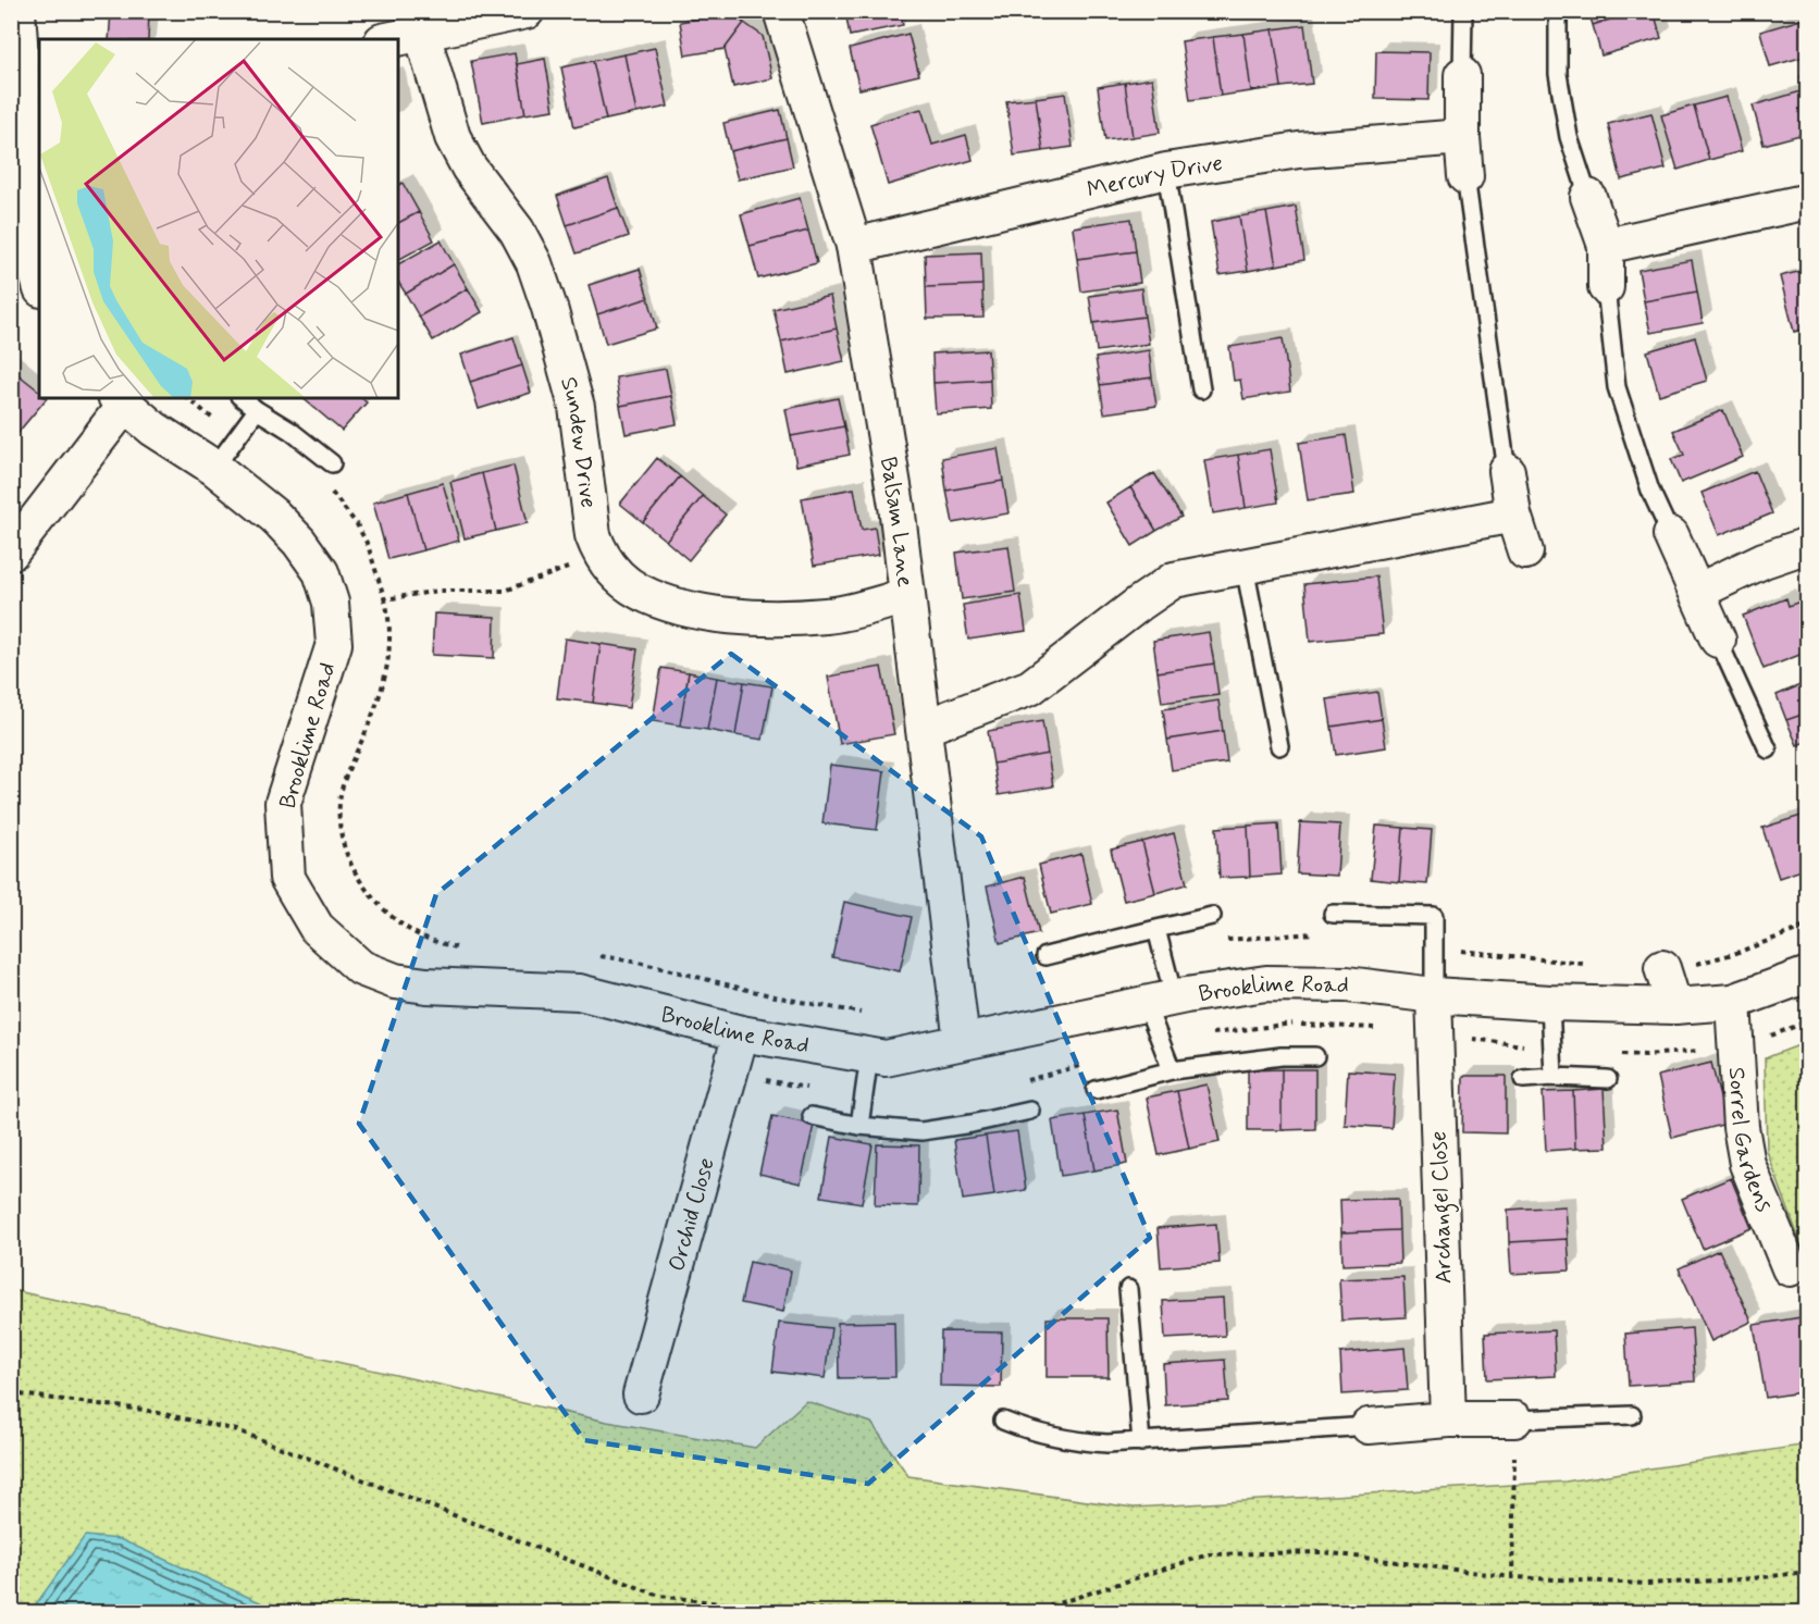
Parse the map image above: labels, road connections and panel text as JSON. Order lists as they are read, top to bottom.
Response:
{
  "streets": {
    "street": [
      "Mercury Drive",
      "Sundew Drive",
      "Balsam Lane",
      "Brooklime Road",
      "Sorrel Gardens",
      "Archangel Close",
      "Orchid Close"
    ]
  },
  "crossings": [
    ["Mercury Drive", "Balsam Lane"],
    ["Sundew Drive", "Balsam Lane"],
    ["Balsam Lane", "Brooklime Road"],
    ["Brooklime Road", "Sorrel Gardens"],
    ["Brooklime Road", "Archangel Close"],
    ["Brooklime Road", "Orchid Close"]
  ]
}
